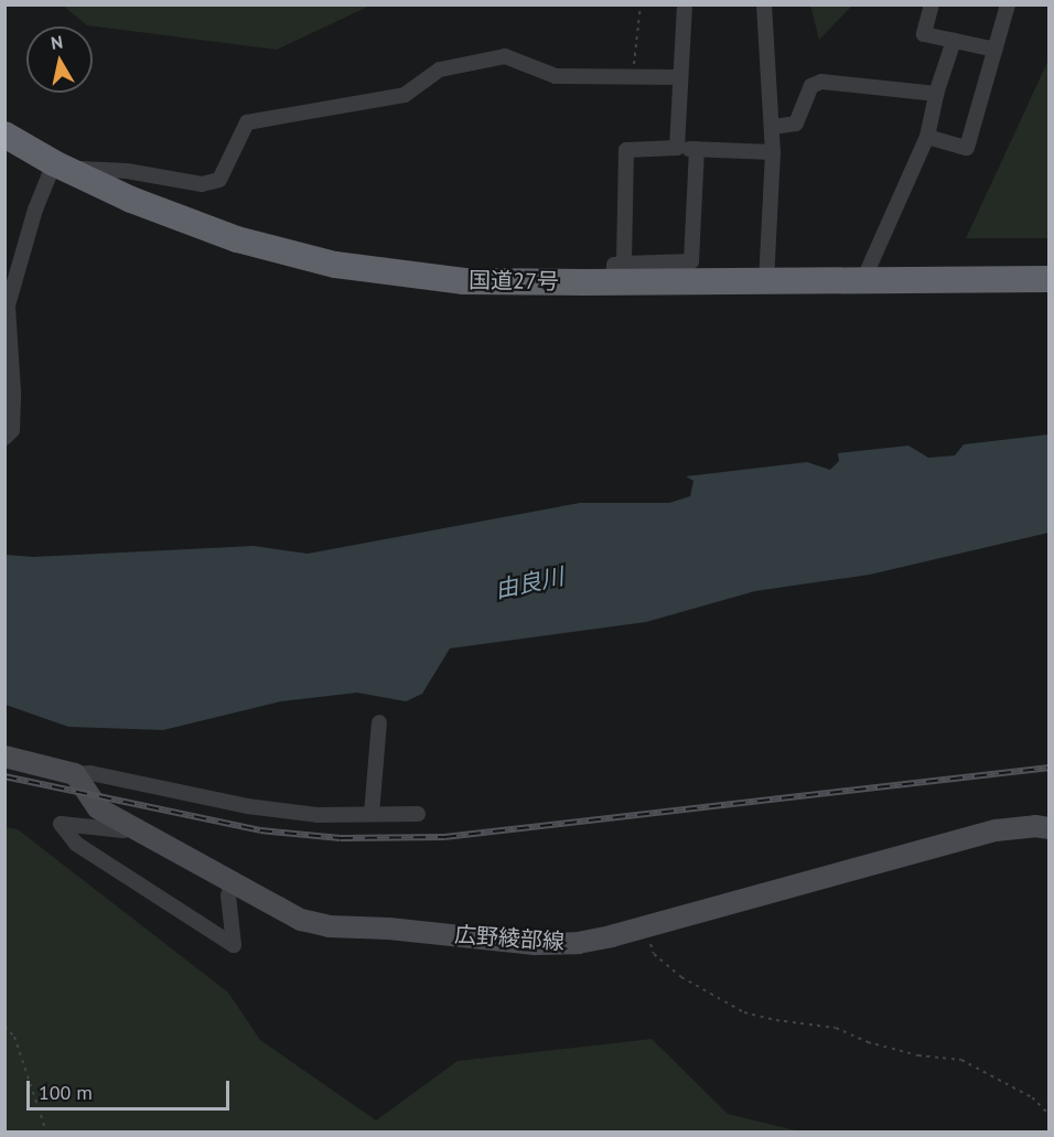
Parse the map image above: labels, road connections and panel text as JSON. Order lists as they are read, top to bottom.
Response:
{
  "streets": {
    "highway": ["国道27号"],
    "main road": ["広野綾部線"]
  },
  "water": ["由良川"],
  "scale_bar": "100 m",
  "north": "top"
}
